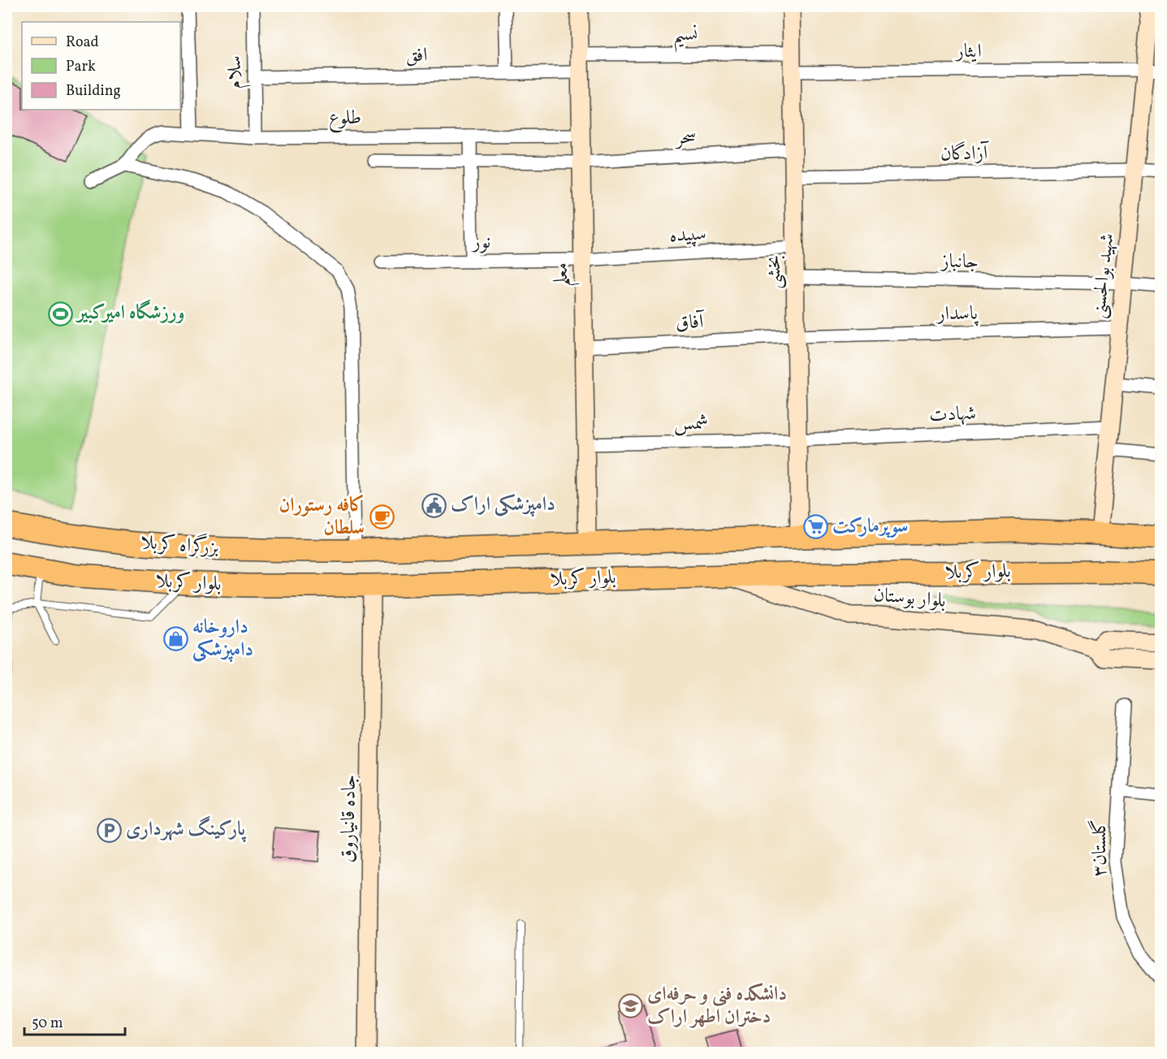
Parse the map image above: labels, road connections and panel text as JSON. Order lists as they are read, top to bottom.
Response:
{
  "streets": {
    "highway": ["بزرگراه کربلا", "بلوار کربلا"],
    "street": [
      "نسیم",
      "ایثار",
      "افق",
      "سلام",
      "طلوع",
      "سحر",
      "آزادگان",
      "سپیده",
      "نور",
      "جانباز",
      "بخشی",
      "معلم",
      "شهید بوالحسنی",
      "پاسدار",
      "آفاق",
      "شهادت",
      "شمس",
      "بلوار بوستان",
      "جاده قانیاروق",
      "گلستان۳"
    ]
  },
  "crossings": [
    ["نسیم", "بخشی"],
    ["نسیم", "معلم"],
    ["ایثار", "بخشی"],
    ["ایثار", "شهید بوالحسنی"],
    ["افق", "سلام"],
    ["افق", "معلم"],
    ["سلام", "طلوع"],
    ["طلوع", "معلم"],
    ["سحر", "بخشی"],
    ["سحر", "معلم"],
    ["آزادگان", "بخشی"],
    ["آزادگان", "شهید بوالحسنی"],
    ["سپیده", "نور"],
    ["سپیده", "بخشی"],
    ["سپیده", "معلم"],
    ["نور", "معلم"],
    ["جانباز", "بخشی"],
    ["جانباز", "شهید بوالحسنی"],
    ["بخشی", "پاسدار"],
    ["بخشی", "آفاق"],
    ["بخشی", "شهادت"],
    ["بخشی", "شمس"],
    ["بخشی", "بلوار کربلا"],
    ["معلم", "آفاق"],
    ["معلم", "شمس"],
    ["معلم", "بلوار کربلا"],
    ["شهید بوالحسنی", "پاسدار"],
    ["شهید بوالحسنی", "شهادت"],
    ["شهید بوالحسنی", "بلوار کربلا"],
    ["پاسدار", "آفاق"],
    ["شهادت", "شمس"],
    ["بزرگراه کربلا", "بلوار کربلا"],
    ["بلوار کربلا", "بلوار بوستان"],
    ["بلوار کربلا", "جاده قانیاروق"]
  ],
  "places": {
    "sports": ["ورزشگاه امیرکبیر"],
    "public building": ["دامپزشکی اراک"],
    "cafe": ["کافه رستوران سلطان"],
    "supermarket": ["سوپرمارکت"],
    "shop": ["داروخانه دامپزشکی"],
    "parking": ["پارکینگ شهرداری"],
    "school or university": ["دانشکده فنی و حرفه‌ای دختران اطهر اراک"]
  },
  "legend": ["Road", "Park", "Building"],
  "scale_bar": "50 m"
}
